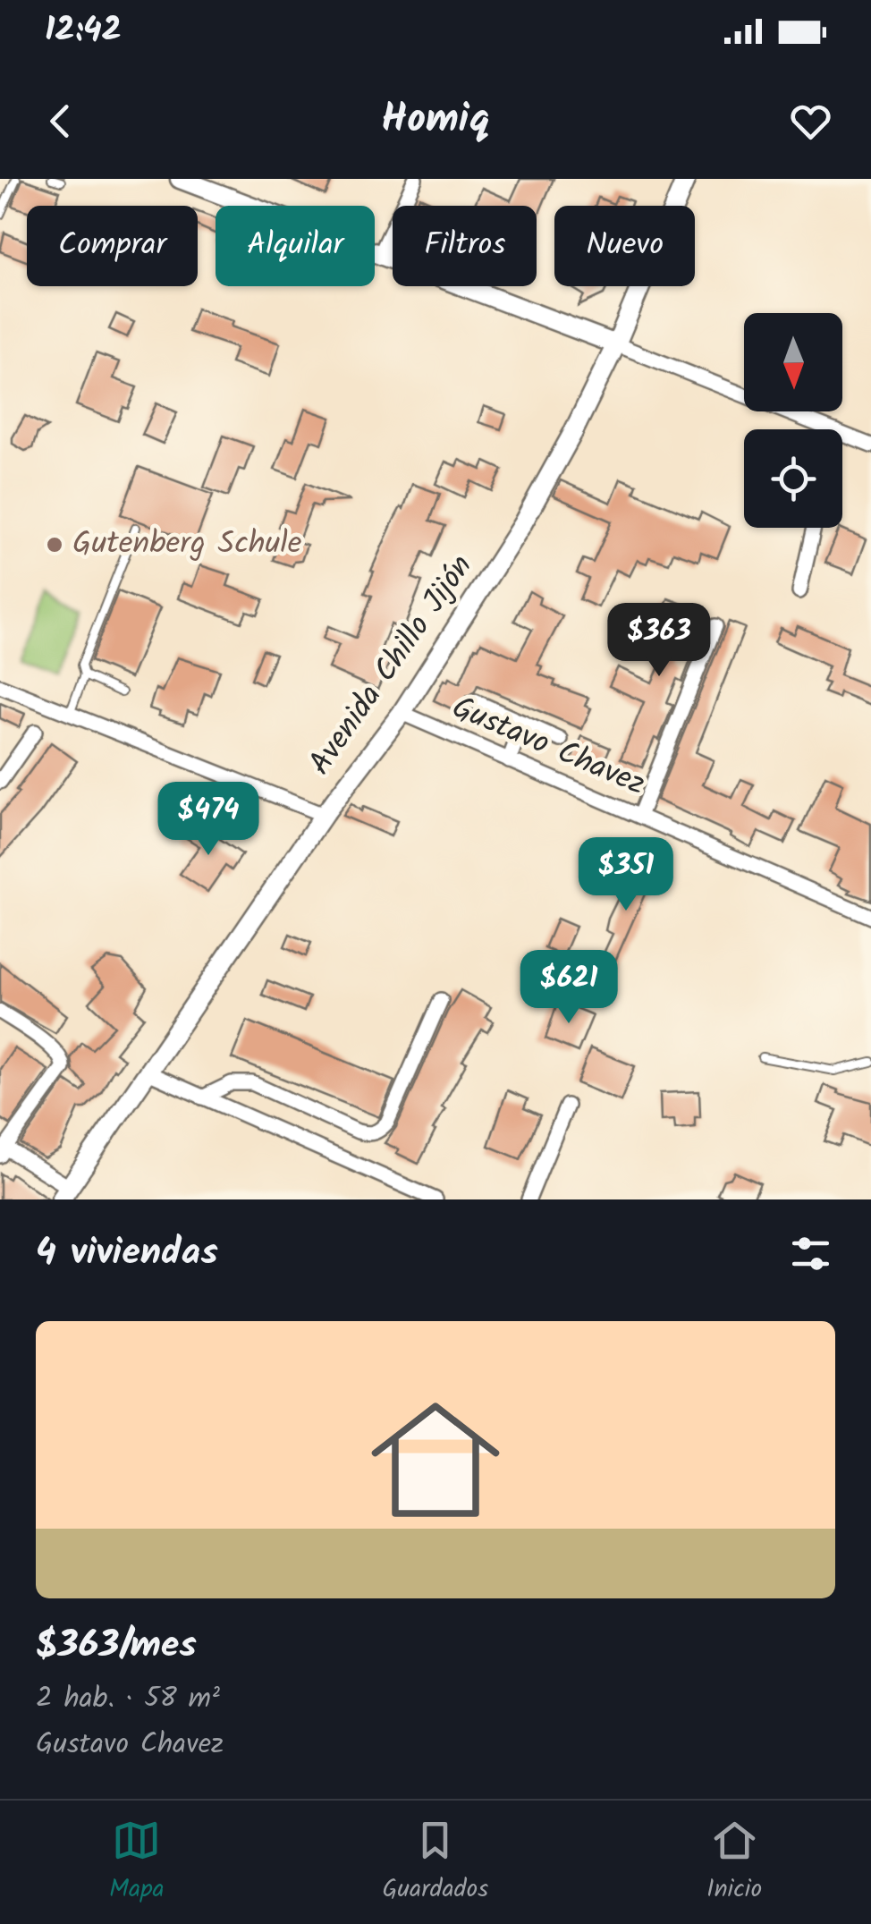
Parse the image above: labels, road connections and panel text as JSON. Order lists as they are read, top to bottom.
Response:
{
  "streets": {
    "street": ["Avenida Chillo Jijón", "Gustavo Chavez"]
  },
  "crossings": [
    ["Avenida Chillo Jijón", "Gustavo Chavez"]
  ],
  "places": ["Gutenberg Schule"],
  "north": "bottom",
  "page": {
    "status": "12:42",
    "header": "Homiq",
    "chip": [
      "Comprar",
      "Alquilar",
      "Filtros",
      "Nuevo"
    ],
    "price": [
      "$363",
      "$474",
      "$351",
      "$621"
    ],
    "heading": "4 viviendas",
    "list": [
      {
        "name": "$363/mes",
        "note": "2 hab. · 58 m² · Gustavo Chavez"
      }
    ],
    "tabs": ["Mapa", "Guardados", "Inicio"]
  }
}
